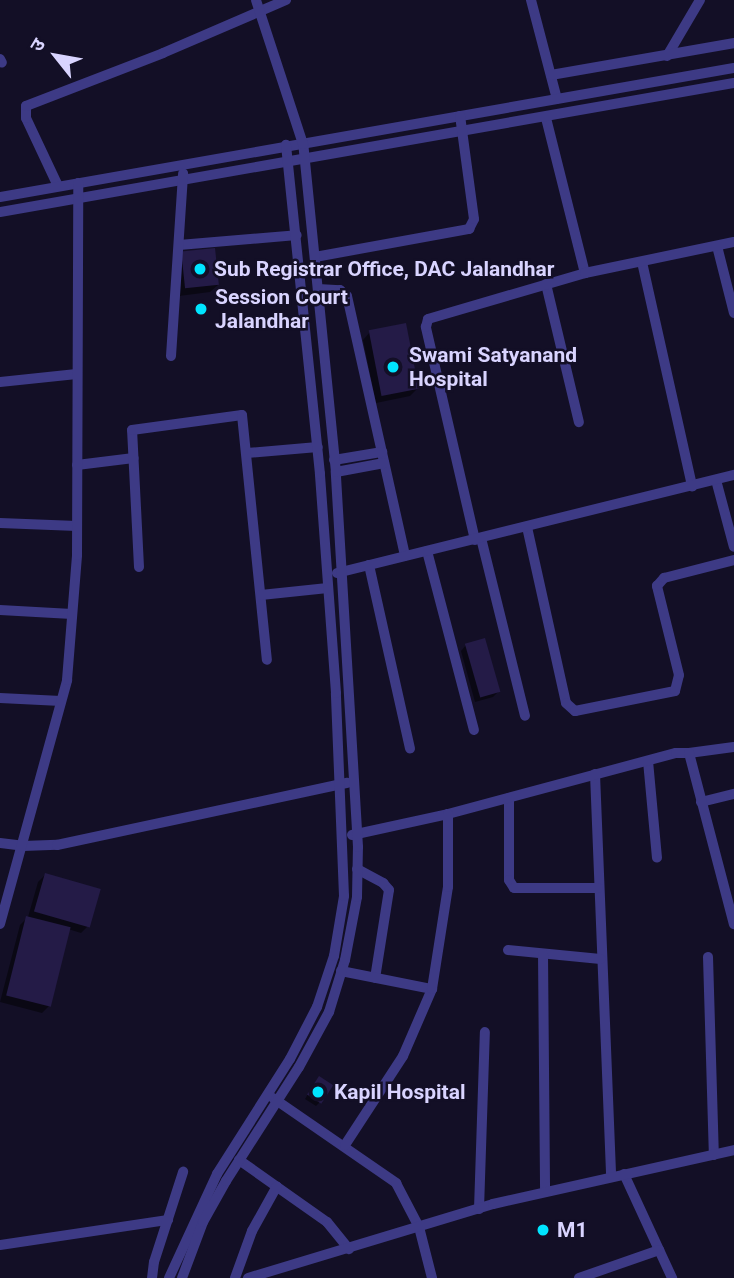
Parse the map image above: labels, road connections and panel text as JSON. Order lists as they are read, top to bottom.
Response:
{
  "places": [
    "Sub Registrar Office, DAC Jalandhar",
    "Session Court Jalandhar",
    "Swami Satyanand Hospital",
    "Kapil Hospital",
    "M1"
  ],
  "north": "top left"
}
